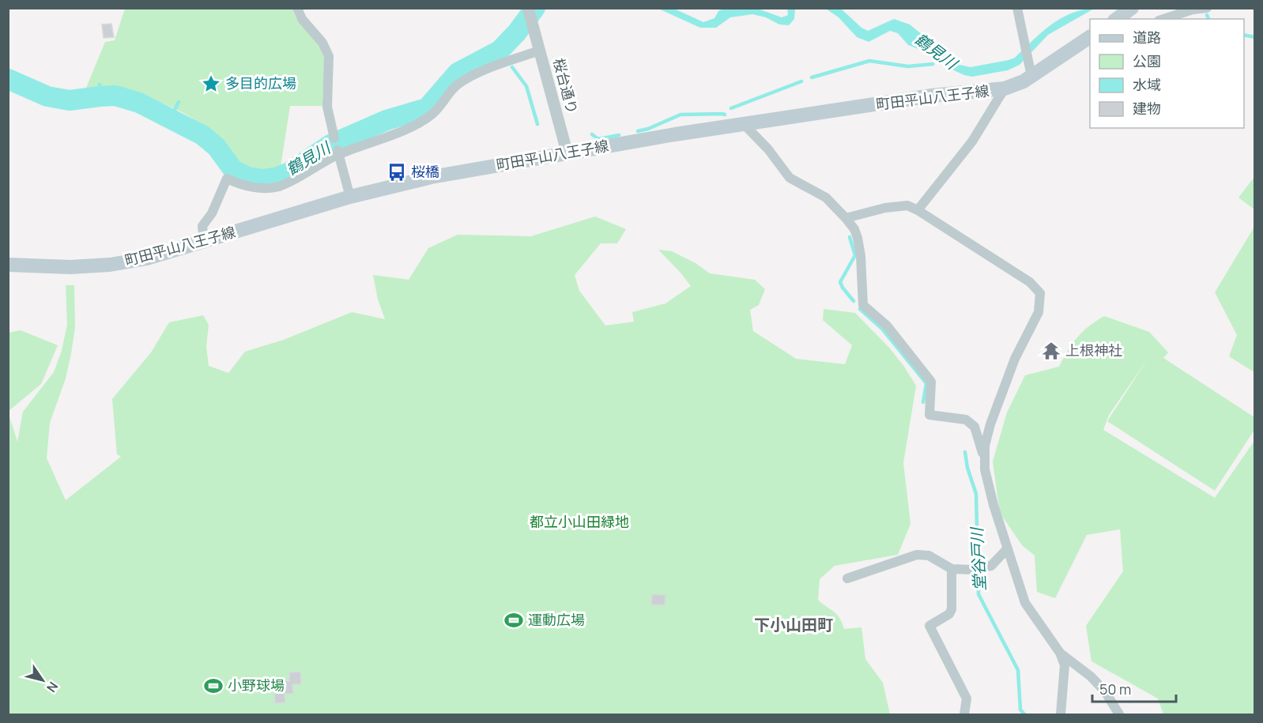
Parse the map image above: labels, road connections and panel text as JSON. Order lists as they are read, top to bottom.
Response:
{
  "streets": {
    "main road": ["町田平山八王子線"],
    "street": ["桜台通り"]
  },
  "crossings": [
    ["桜台通り", "町田平山八王子線"]
  ],
  "districts": ["下小山田町"],
  "water": ["鶴見川", "堂谷戸川"],
  "parks": ["都立小山田緑地"],
  "places": {
    "place": ["多目的広場"],
    "bus stop": ["桜橋"],
    "temple": ["上根神社"],
    "sports": ["運動広場", "小野球場"]
  },
  "legend": [
    "道路",
    "公園",
    "水域",
    "建物"
  ],
  "scale_bar": "50 m",
  "north": "bottom right"
}
